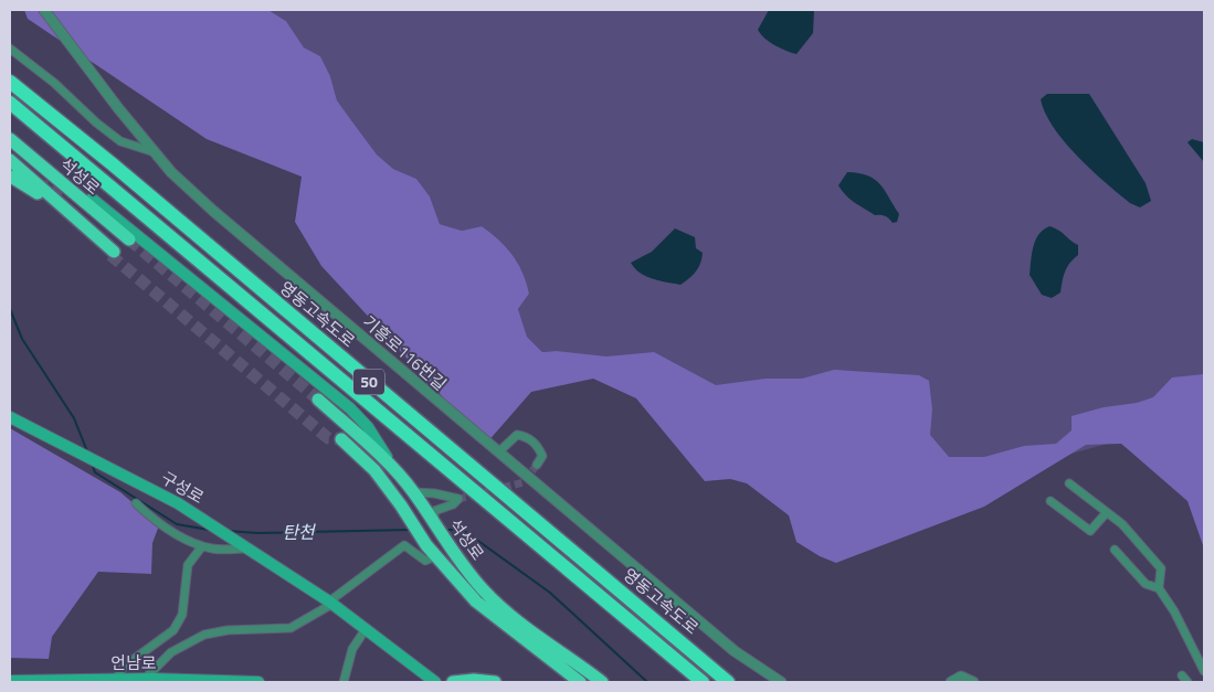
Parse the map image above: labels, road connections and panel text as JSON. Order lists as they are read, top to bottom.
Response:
{
  "streets": {
    "highway": ["석성로", "영동고속도로", "50"],
    "main road": ["구성로", "언남로"],
    "street": ["기흥로116번길"]
  },
  "water": ["탄천"]
}
